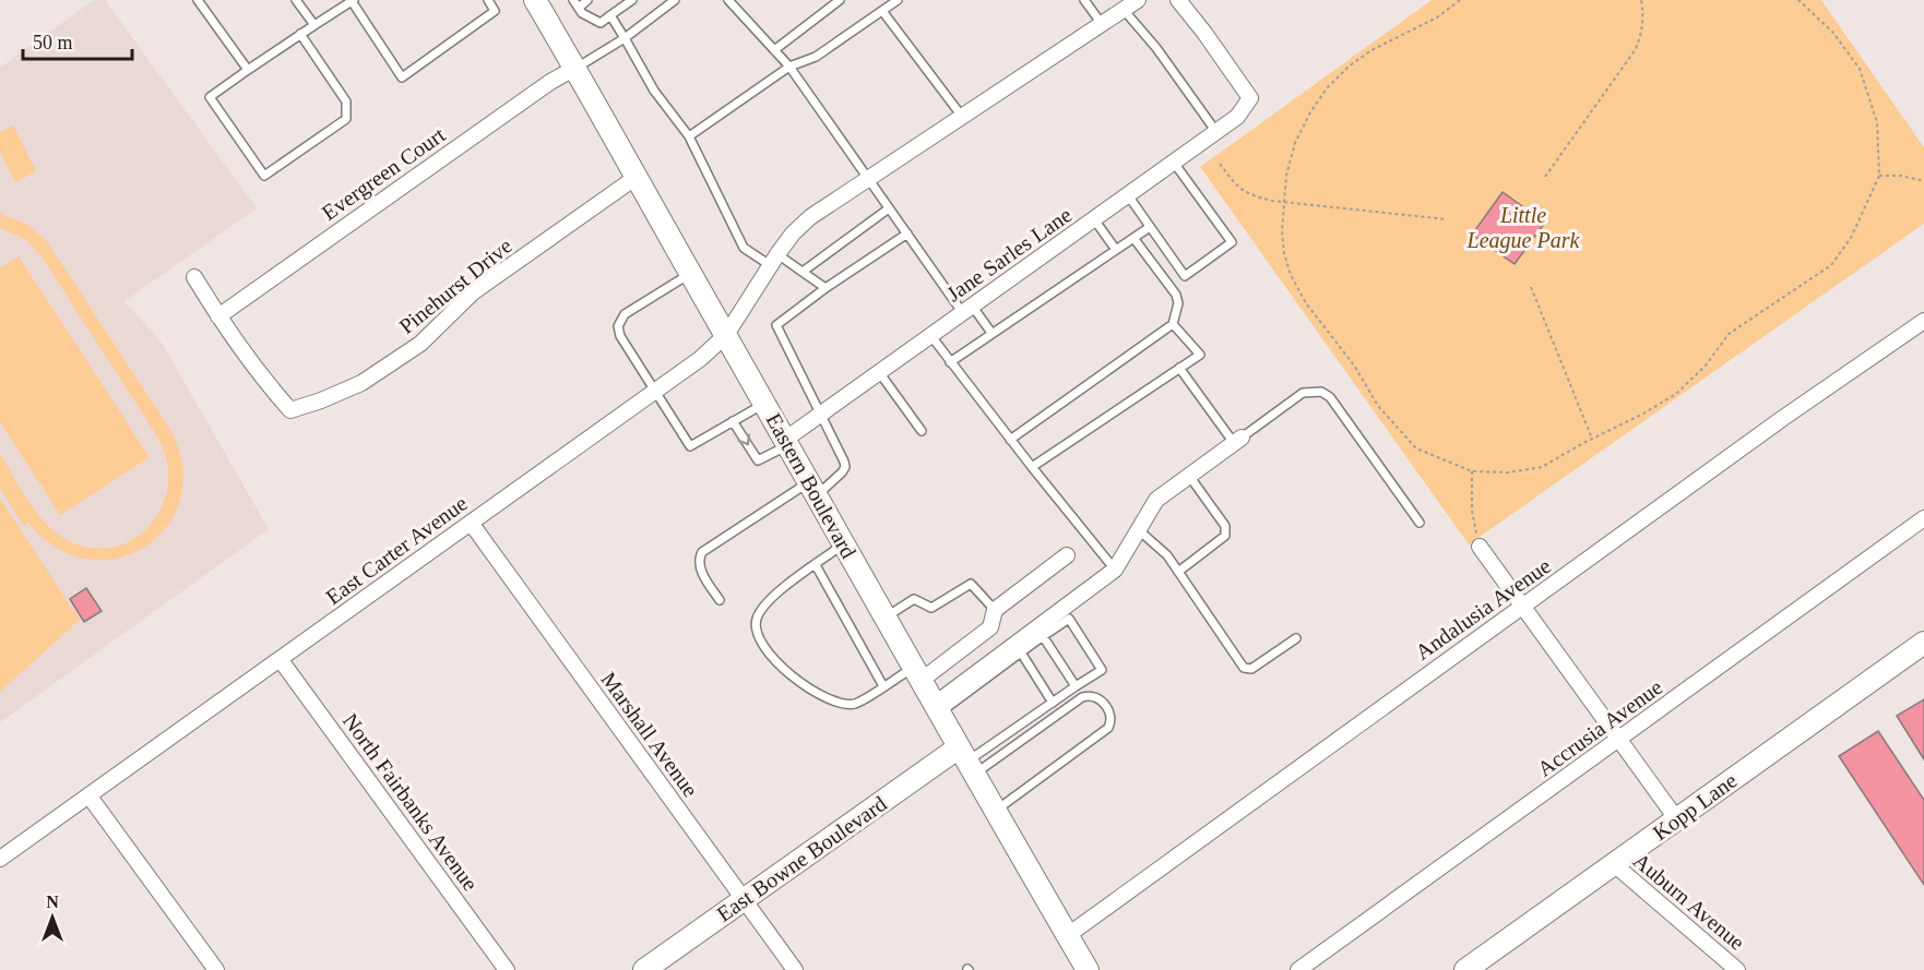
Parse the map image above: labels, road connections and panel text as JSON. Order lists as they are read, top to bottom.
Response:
{
  "streets": {
    "main road": ["Eastern Boulevard", "Kopp Lane", "East Bowne Boulevard"],
    "street": [
      "Evergreen Court",
      "Jane Sarles Lane",
      "Pinehurst Drive",
      "East Carter Avenue",
      "Andalusia Avenue",
      "Accrusia Avenue",
      "Marshall Avenue",
      "North Fairbanks Avenue",
      "Auburn Avenue"
    ]
  },
  "crossings": [
    ["Evergreen Court", "Pinehurst Drive"],
    ["Evergreen Court", "Eastern Boulevard"],
    ["Jane Sarles Lane", "Eastern Boulevard"],
    ["Pinehurst Drive", "Eastern Boulevard"],
    ["Eastern Boulevard", "East Carter Avenue"],
    ["Eastern Boulevard", "Andalusia Avenue"],
    ["Eastern Boulevard", "East Bowne Boulevard"],
    ["East Carter Avenue", "Marshall Avenue"],
    ["East Carter Avenue", "North Fairbanks Avenue"],
    ["Marshall Avenue", "East Bowne Boulevard"],
    ["Kopp Lane", "Auburn Avenue"]
  ],
  "parks": ["Little League Park"],
  "scale_bar": "50 m",
  "north": "top"
}
